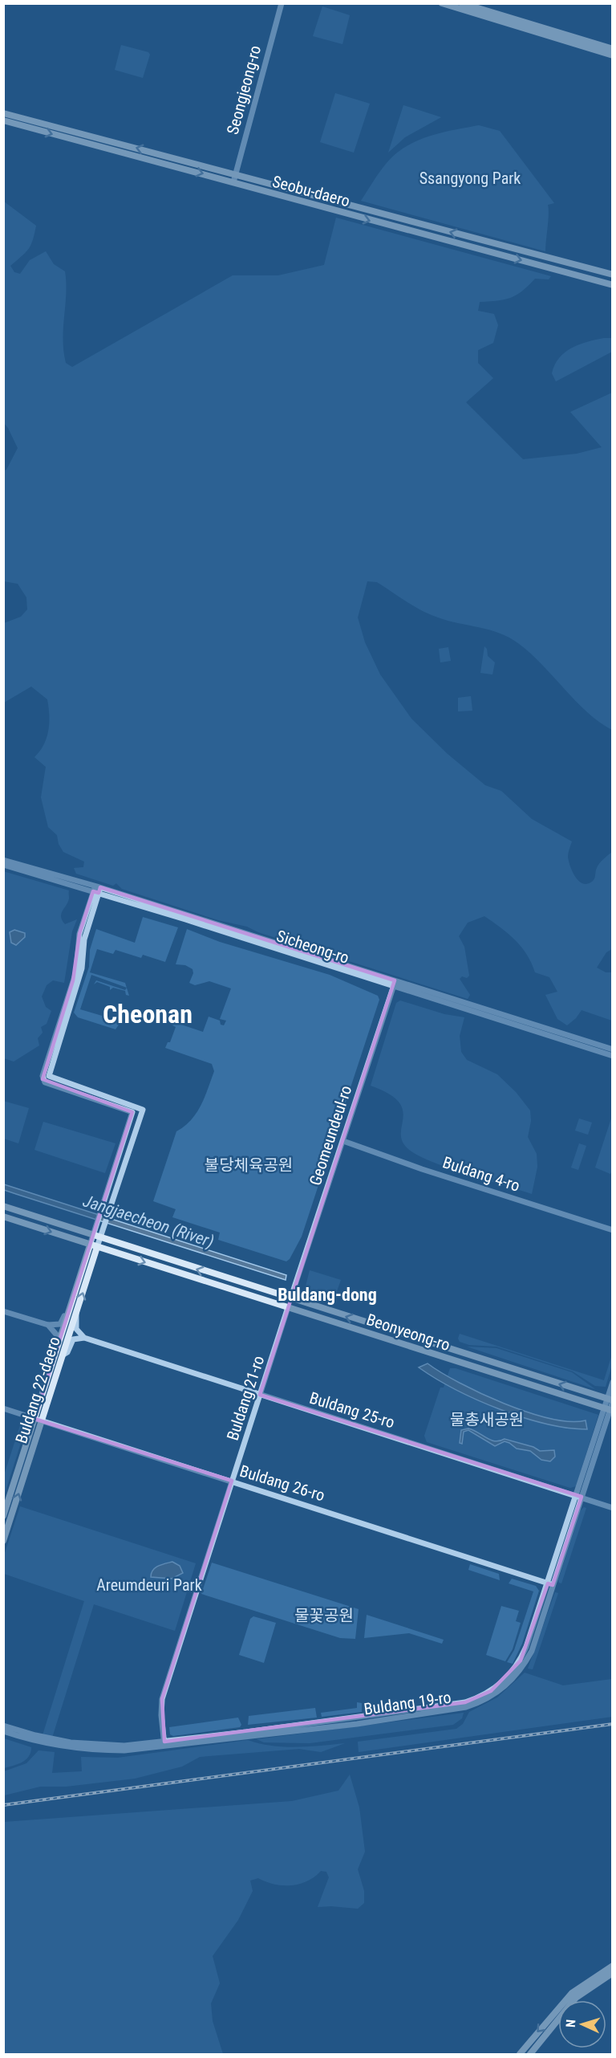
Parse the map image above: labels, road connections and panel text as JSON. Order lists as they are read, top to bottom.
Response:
{
  "streets": {
    "main road": ["Seobu-daero", "Beonyeong-ro", "Buldang 22-daero"],
    "street": [
      "Seongjeong-ro",
      "Sicheong-ro",
      "Geomeundeul-ro",
      "Buldang 4-ro",
      "Buldang 21-ro",
      "Buldang 25-ro",
      "Buldang 26-ro",
      "Buldang 19-ro"
    ]
  },
  "crossings": [
    ["Seongjeong-ro", "Seobu-daero"],
    ["Sicheong-ro", "Geomeundeul-ro"],
    ["Geomeundeul-ro", "Buldang 4-ro"],
    ["Geomeundeul-ro", "Beonyeong-ro"],
    ["Beonyeong-ro", "Buldang 22-daero"],
    ["Beonyeong-ro", "Buldang 21-ro"],
    ["Beonyeong-ro", "Buldang 19-ro"],
    ["Buldang 22-daero", "Buldang 26-ro"],
    ["Buldang 21-ro", "Buldang 25-ro"],
    ["Buldang 21-ro", "Buldang 26-ro"],
    ["Buldang 21-ro", "Buldang 19-ro"],
    ["Buldang 25-ro", "Buldang 19-ro"],
    ["Buldang 26-ro", "Buldang 19-ro"]
  ],
  "districts": ["Cheonan", "Buldang-dong"],
  "water": ["Jangjaecheon (River)"],
  "parks": [
    "Ssangyong Park",
    "불당체육공원",
    "물총새공원",
    "Areumdeuri Park",
    "물꽃공원"
  ],
  "north": "left"
}
